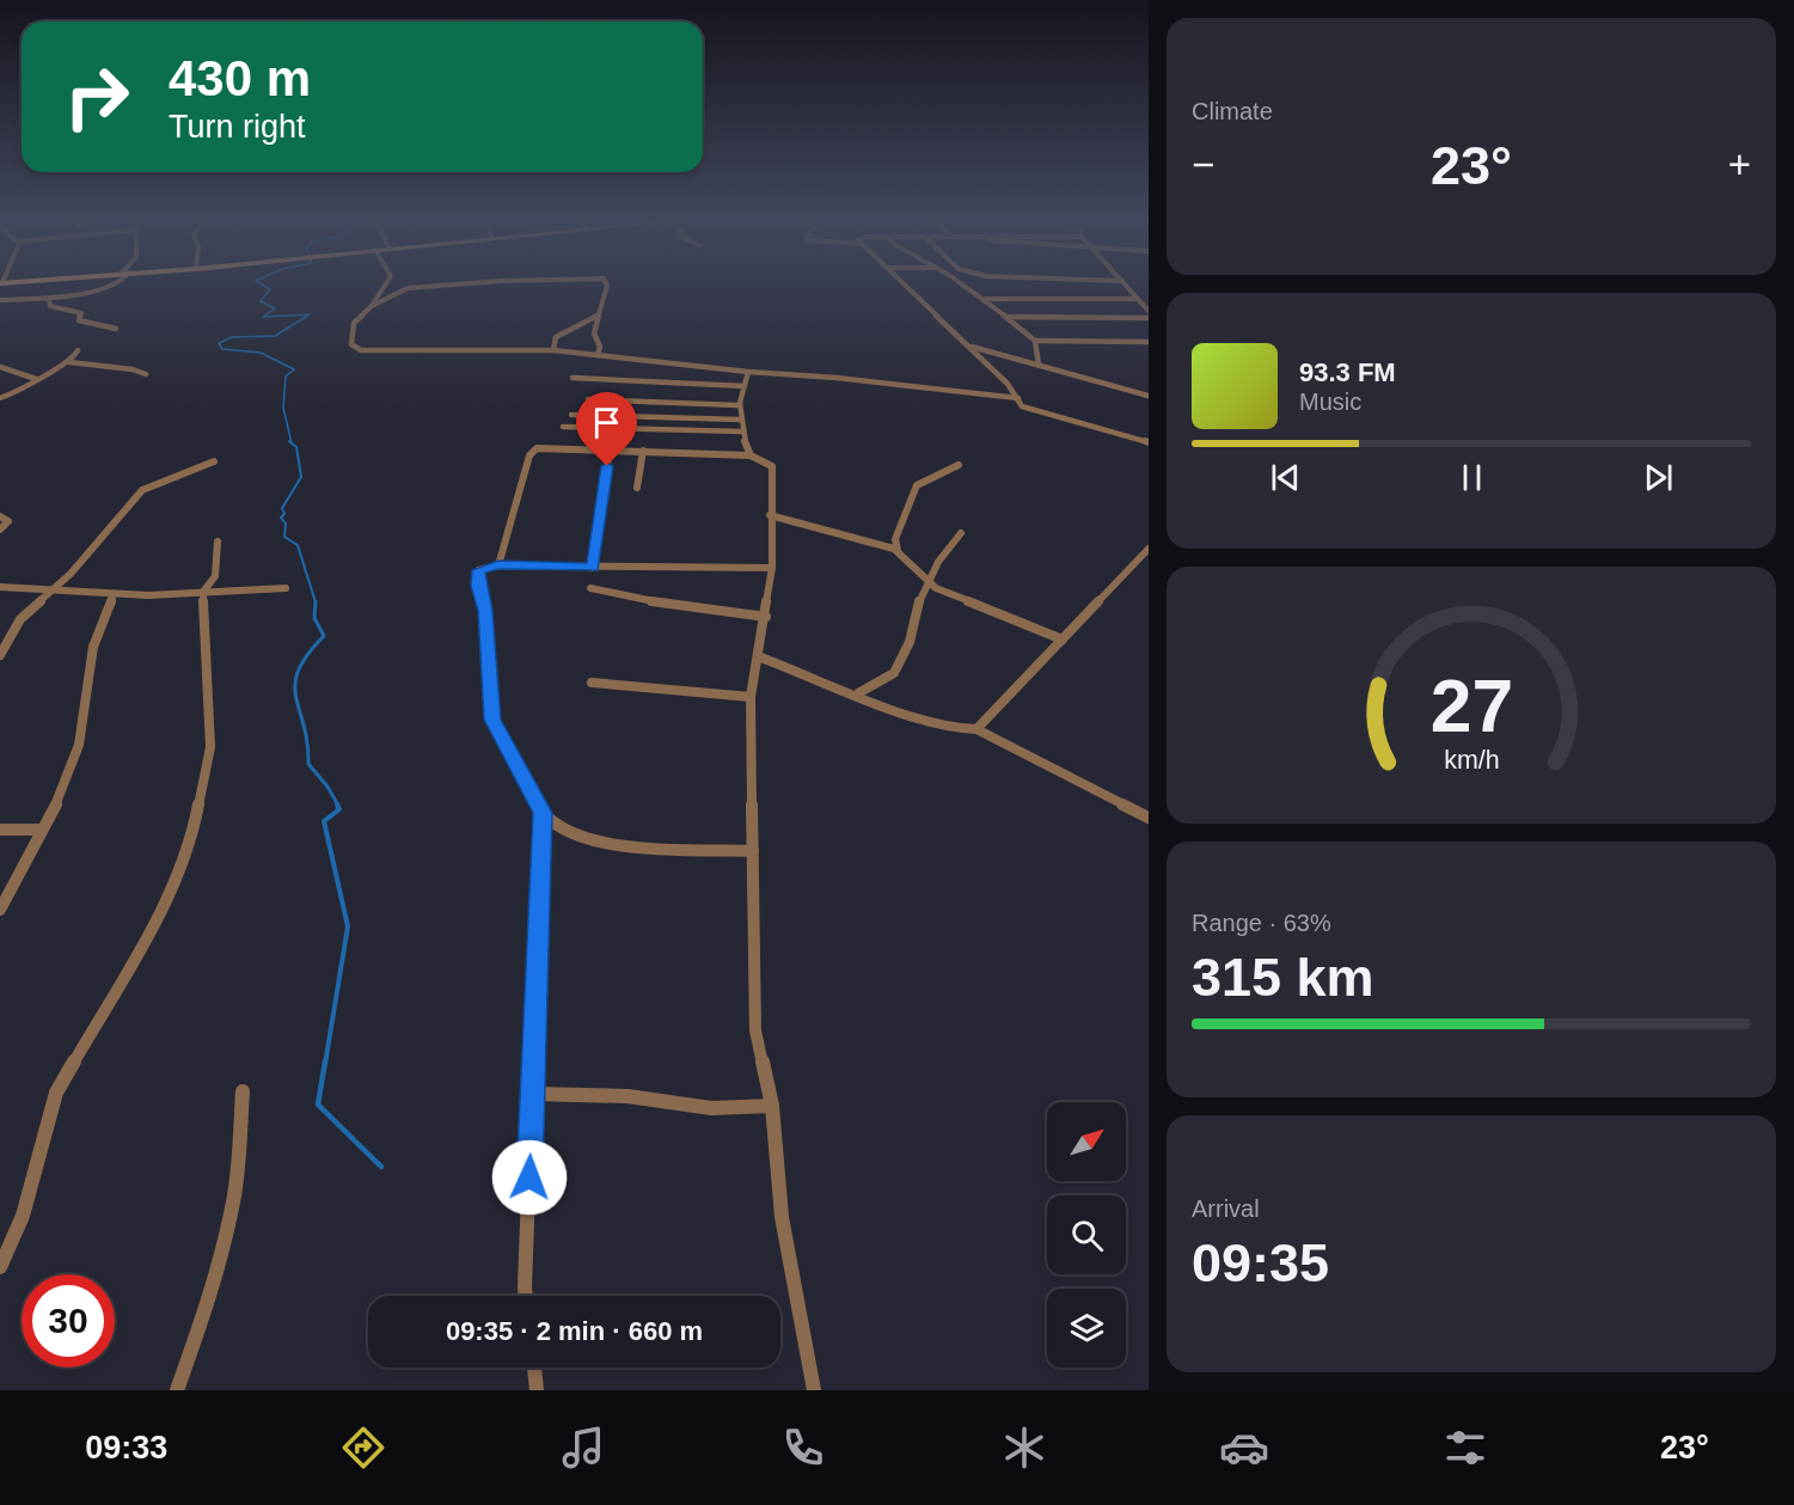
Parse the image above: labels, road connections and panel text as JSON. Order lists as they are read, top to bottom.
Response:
{
  "north": "top right",
  "page": {
    "tile": [
      "Climate",
      ["Range · 63%", "315 km"],
      ["Arrival", "09:35"]
    ],
    "turn": ["430 m", "Turn right"],
    "heat": ["−", "23°", "+"],
    "song": ["93.3 FM", "Music"],
    "limit": "30",
    "trip": "09:35 · 2 min · 660 m",
    "tabs": ["09:33", "23°"],
    "gauge": ["27", "km/h"]
  }
}
